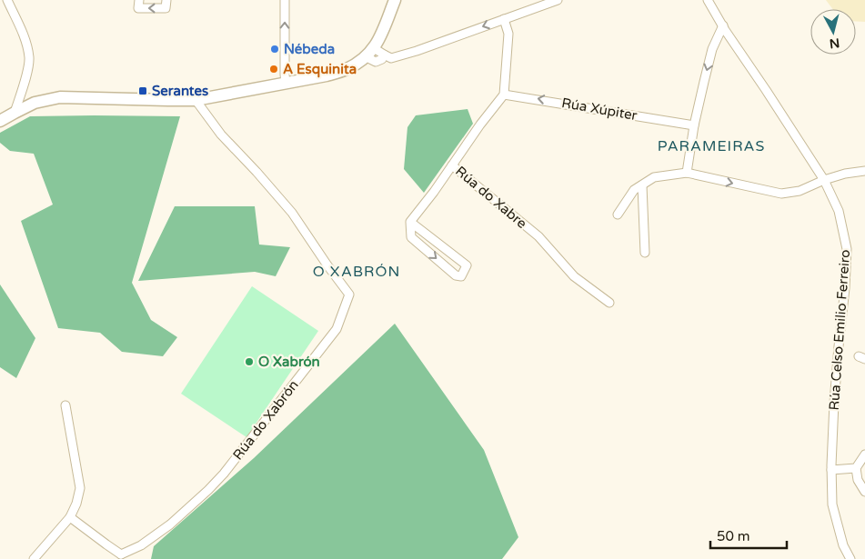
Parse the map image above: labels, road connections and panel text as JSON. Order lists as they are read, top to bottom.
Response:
{
  "streets": {
    "street": [
      "Rúa Xúpiter",
      "Rúa do Xabre",
      "Rúa Celso Emilio Ferreiro",
      "Rúa do Xabrón"
    ]
  },
  "crossings": [
    ["Rúa Xúpiter", "Rúa do Xabre"]
  ],
  "one_way": ["Rúa Xúpiter"],
  "districts": ["PARAMEIRAS", "O XABRÓN"],
  "places": {
    "other": ["Nébeda", "A Esquinita", "O Xabrón"],
    "transit": ["Serantes"]
  },
  "scale_bar": "50 m",
  "north": "bottom"
}
